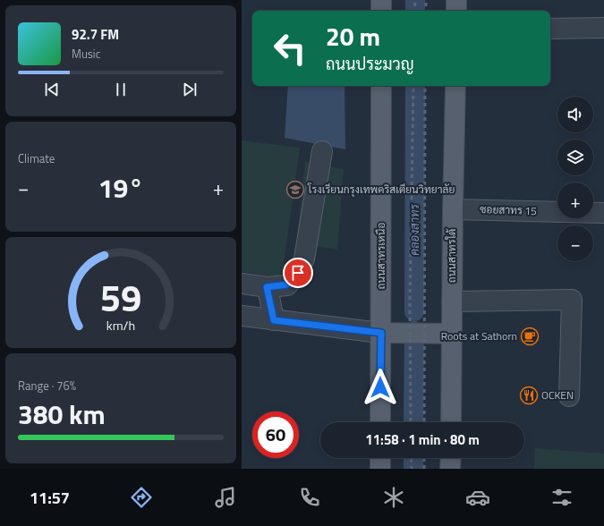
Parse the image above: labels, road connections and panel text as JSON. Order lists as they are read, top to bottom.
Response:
{
  "streets": {
    "main road": ["ถนนสาทรเหนือ", "ถนนสาทรใต้"],
    "street": ["ซอยสาทร 15"]
  },
  "crossings": [
    ["ซอยสาทร 15", "ถนนสาทรใต้"]
  ],
  "water": ["คลองสาทร"],
  "places": {
    "school or university": ["โรงเรียนกรุงเทพคริสเตียนวิทยาลัย"],
    "cafe": ["Roots at Sathorn"],
    "restaurant": ["OCKEN"]
  },
  "page": {
    "turn": ["20 m", "ถนนประมวญ"],
    "song": ["92.7 FM", "Music"],
    "map_buttons": ["+", "−"],
    "tile": [
      "Climate",
      ["Range · 76%", "380 km"]
    ],
    "heat": ["−", "19°", "+"],
    "limit": "60",
    "trip": "11:58 · 1 min · 80 m",
    "tabs": "11:57",
    "gauge": ["59", "km/h"]
  }
}
